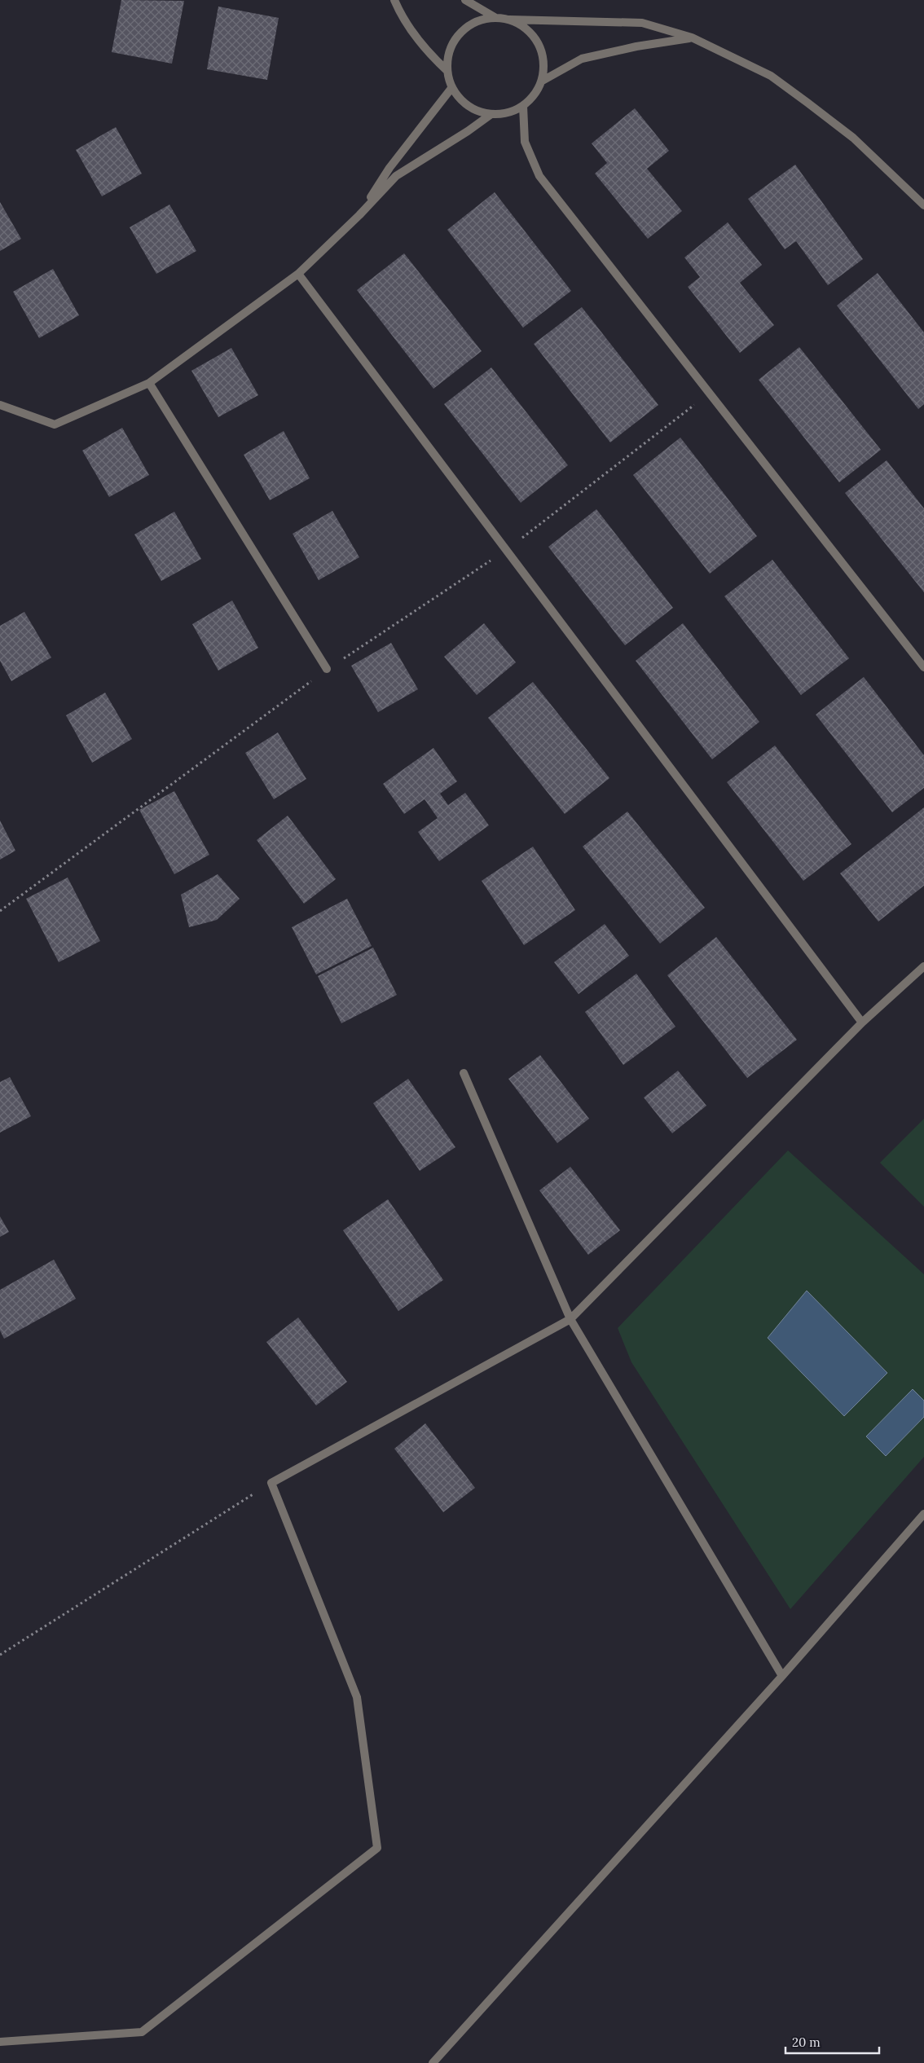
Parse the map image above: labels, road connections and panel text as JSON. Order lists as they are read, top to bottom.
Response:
{
  "scale_bar": "20 m"
}
